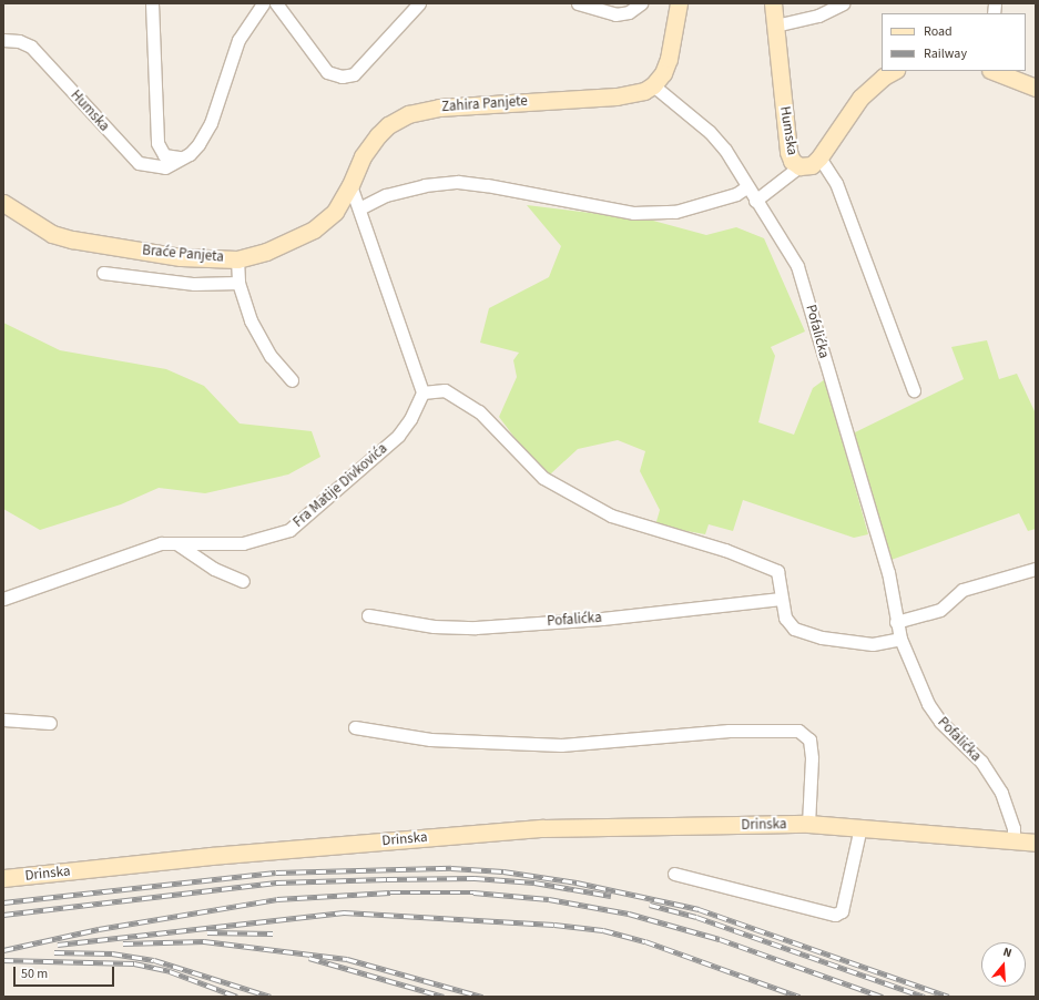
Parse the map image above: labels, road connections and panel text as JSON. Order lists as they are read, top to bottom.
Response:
{
  "streets": {
    "street": [
      "Zahira Panjete",
      "Humska",
      "Braće Panjeta",
      "Pofalićka",
      "Fra Matije Divkovića",
      "Drinska"
    ]
  },
  "crossings": [
    ["Zahira Panjete", "Braće Panjeta"],
    ["Zahira Panjete", "Pofalićka"],
    ["Pofalićka", "Drinska"]
  ],
  "legend": ["Road", "Railway"],
  "scale_bar": "50 m",
  "north": "top"
}
